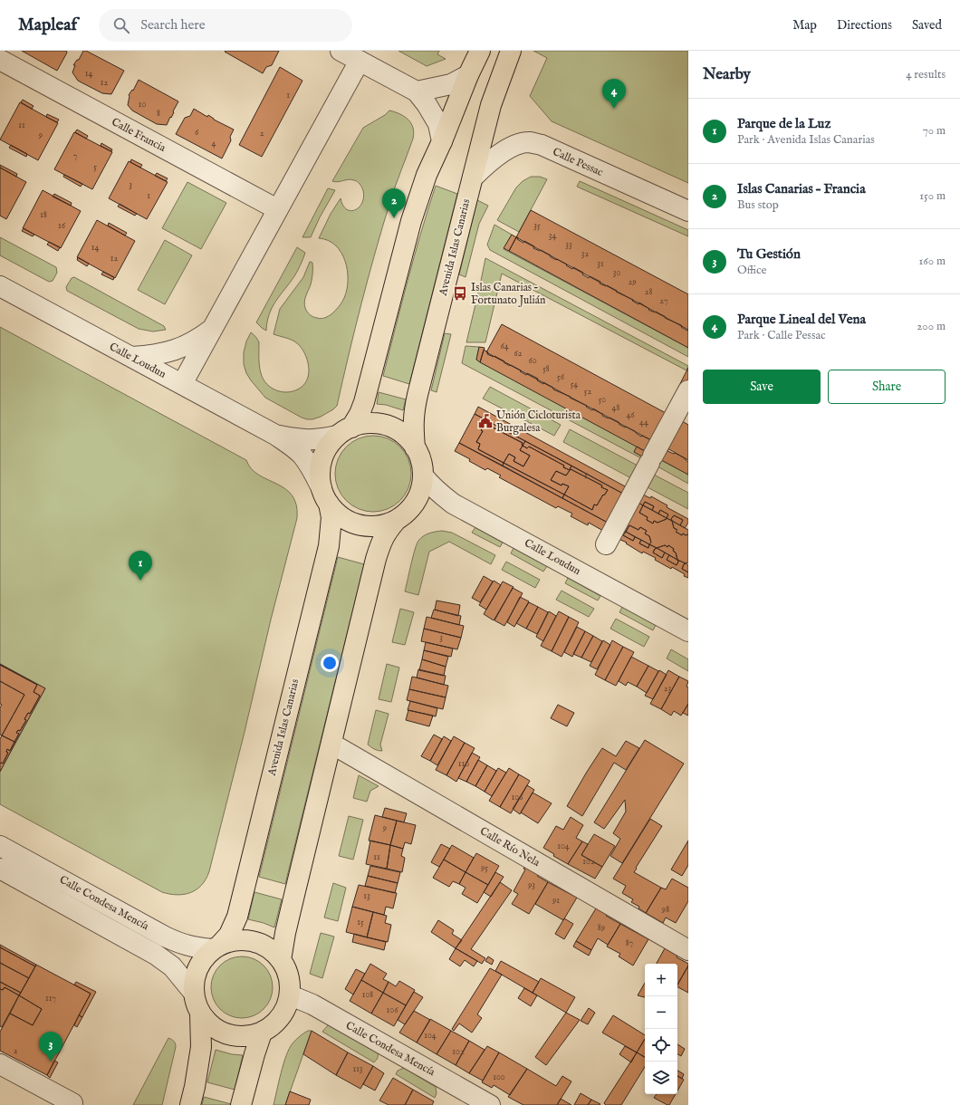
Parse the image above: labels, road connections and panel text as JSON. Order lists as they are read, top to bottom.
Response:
{
  "streets": {
    "main road": ["Avenida Islas Canarias"],
    "street": [
      "Calle Francia",
      "Calle Pessac",
      "Calle Loudun",
      "Calle Río Nela",
      "Calle Condesa Mencía"
    ]
  },
  "crossings": [
    ["Calle Pessac", "Avenida Islas Canarias"],
    ["Avenida Islas Canarias", "Calle Loudun"],
    ["Avenida Islas Canarias", "Calle Condesa Mencía"]
  ],
  "places": {
    "bus stop": ["Islas Canarias – Fortunato Julián"],
    "public building": ["Unión Cicloturista Burgalesa"]
  },
  "house_numbers": [
    "14",
    "12",
    "1",
    "10",
    "8",
    "11",
    "6",
    "2",
    "9",
    "4",
    "7",
    "5",
    "3",
    "1",
    "18",
    "16",
    "35",
    "34",
    "33",
    "14",
    "32",
    "12",
    "31",
    "30",
    "29",
    "28",
    "27",
    "64",
    "62",
    "60",
    "58",
    "56",
    "54",
    "52",
    "50",
    "48",
    "46",
    "44",
    "5",
    "3",
    "23",
    "110",
    "106",
    "9",
    "104",
    "11",
    "102",
    "95",
    "93",
    "13",
    "91",
    "98",
    "15",
    "89",
    "87",
    "108",
    "117",
    "106",
    "104",
    "2",
    "102",
    "113",
    "100"
  ],
  "page": {
    "header": "Mapleaf",
    "search": "Search here",
    "nav": ["Map", "Directions", "Saved"],
    "heading": ["Nearby", "4 results"],
    "pins": [
      "4",
      "2",
      "1",
      "3"
    ],
    "list": [
      {
        "mark": "1",
        "name": "Parque de la Luz",
        "note": "Park · Avenida Islas Canarias",
        "value": "70 m"
      },
      {
        "mark": "2",
        "name": "Islas Canarias – Francia",
        "note": "Bus stop",
        "value": "150 m"
      },
      {
        "mark": "3",
        "name": "Tu Gestión",
        "note": "Office",
        "value": "160 m"
      },
      {
        "mark": "4",
        "name": "Parque Lineal del Vena",
        "note": "Park · Calle Pessac",
        "value": "200 m"
      }
    ],
    "buttons": ["Save", "Share"],
    "map_buttons": ["+", "−"]
  }
}
